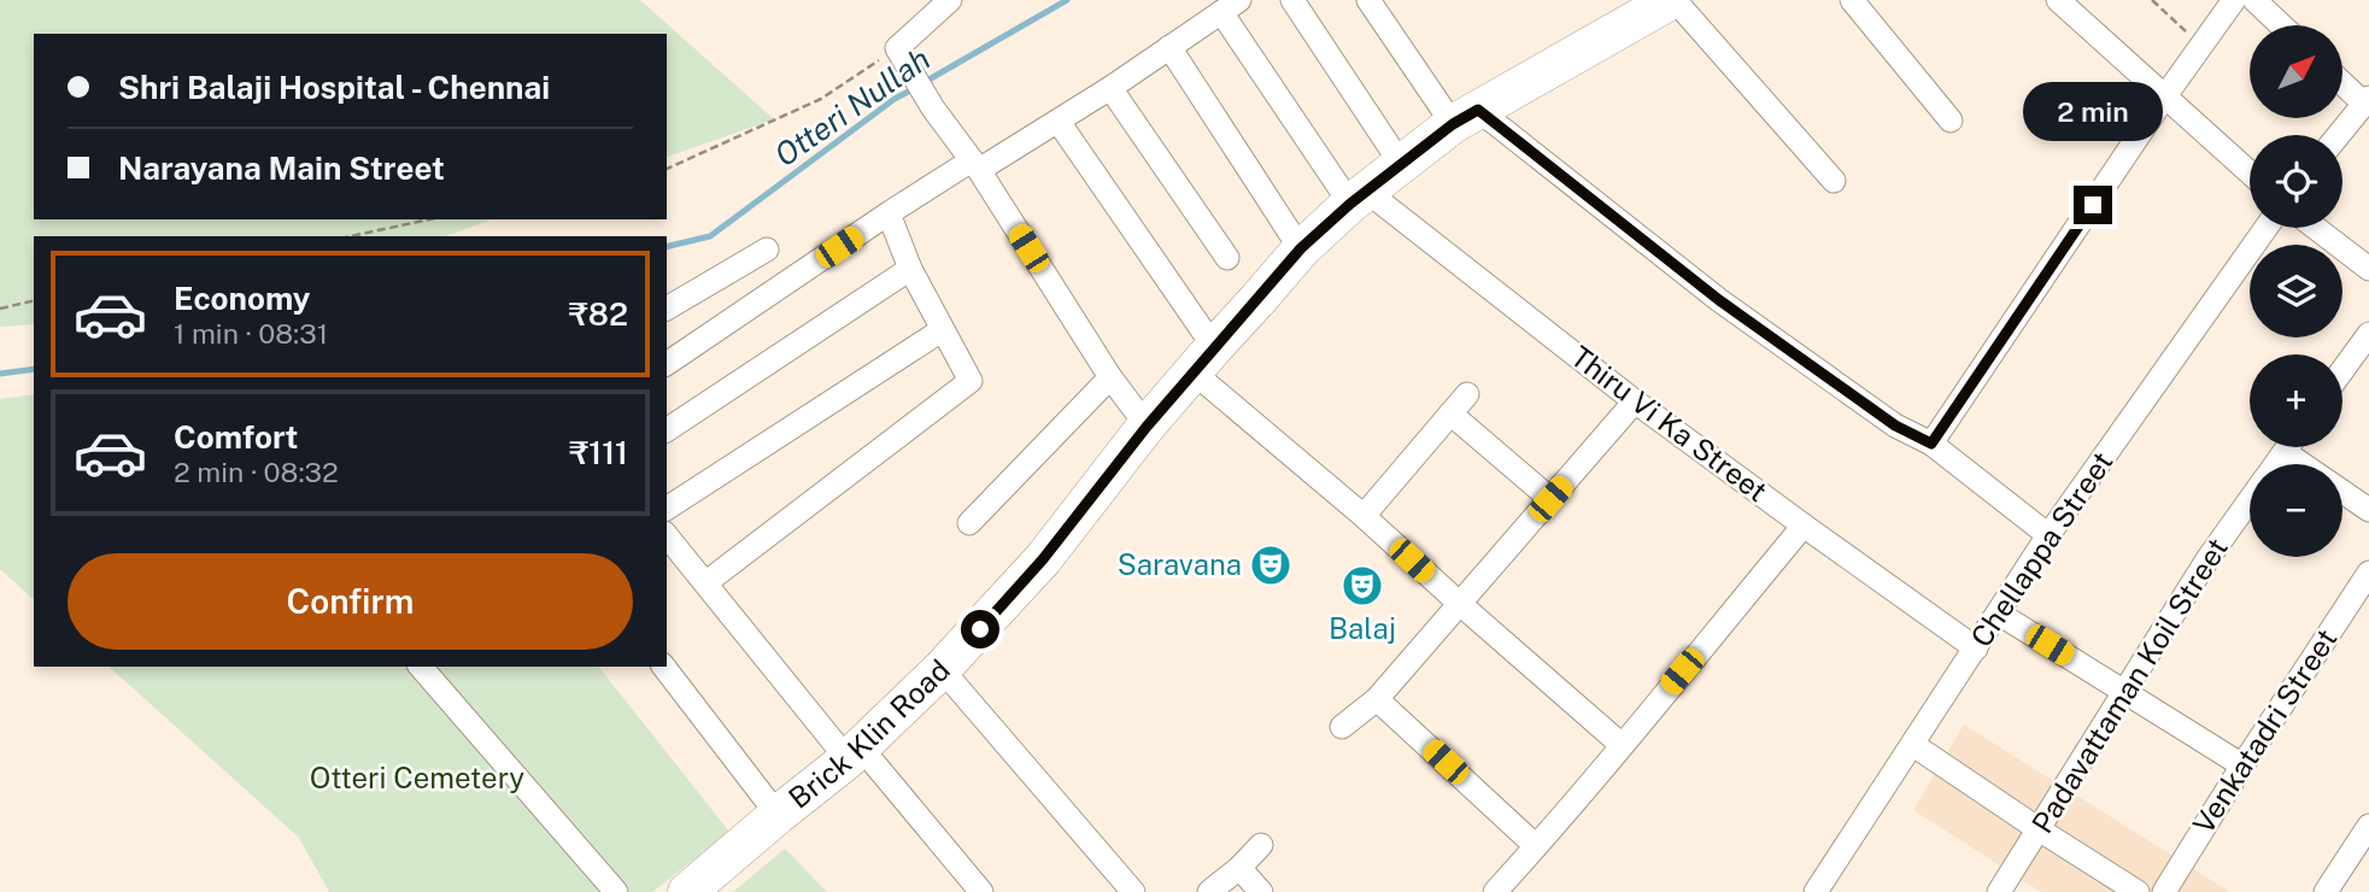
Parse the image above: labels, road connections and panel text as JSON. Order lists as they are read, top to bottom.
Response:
{
  "streets": {
    "main road": ["Brick Klin Road"],
    "street": [
      "Thiru Vi Ka Street",
      "Chellappa Street",
      "Padavattaman Koil Street",
      "Venkatadri Street"
    ]
  },
  "crossings": [
    ["Thiru Vi Ka Street", "Chellappa Street"],
    ["Thiru Vi Ka Street", "Brick Klin Road"]
  ],
  "water": ["Otteri Nullah"],
  "parks": ["Otteri Cemetery"],
  "places": {
    "theatre": ["Saravana", "Balaj"]
  },
  "north": "top right",
  "page": {
    "map_buttons": ["+", "−"],
    "banner": ["Shri Balaji Hospital - Chennai", "Narayana Main Street"],
    "bubble": "2 min",
    "list": [
      {
        "name": "Economy",
        "note": "1 min · 08:31",
        "value": "₹82"
      },
      {
        "name": "Comfort",
        "note": "2 min · 08:32",
        "value": "₹111"
      }
    ],
    "buttons": "Confirm"
  }
}
